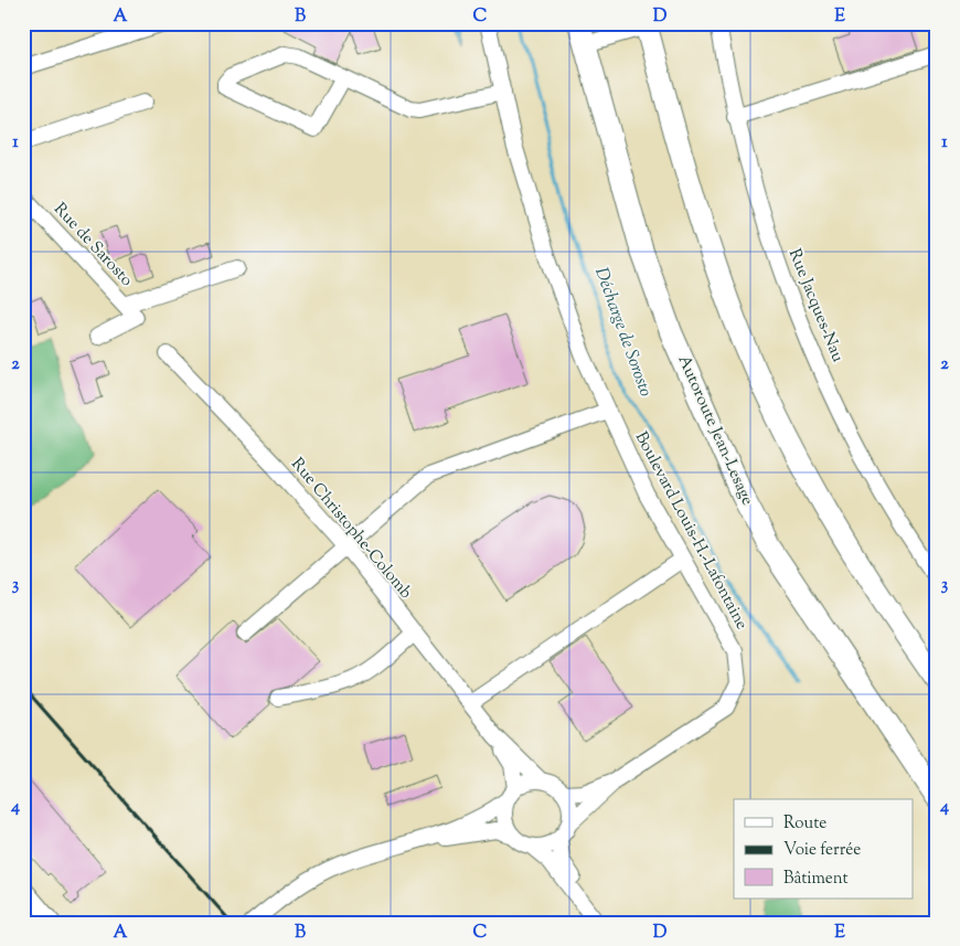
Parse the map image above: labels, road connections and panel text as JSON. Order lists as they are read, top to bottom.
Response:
{
  "streets": {
    "highway": ["Autoroute Jean-Lesage"],
    "street": [
      "Rue de Sarosto",
      "Rue Jacques-Nau",
      "Rue Christophe-Colomb",
      "Boulevard Louis-H.-Lafontaine"
    ]
  },
  "crossings": [
    ["Rue Christophe-Colomb", "Boulevard Louis-H.-Lafontaine"]
  ],
  "water": ["Décharge de Sorosto"],
  "legend": ["Route", "Voie ferrée", "Bâtiment"],
  "grid": {
    "columns": [
      "A",
      "B",
      "C",
      "D",
      "E"
    ],
    "rows": [
      "1",
      "2",
      "3",
      "4"
    ]
  }
}
